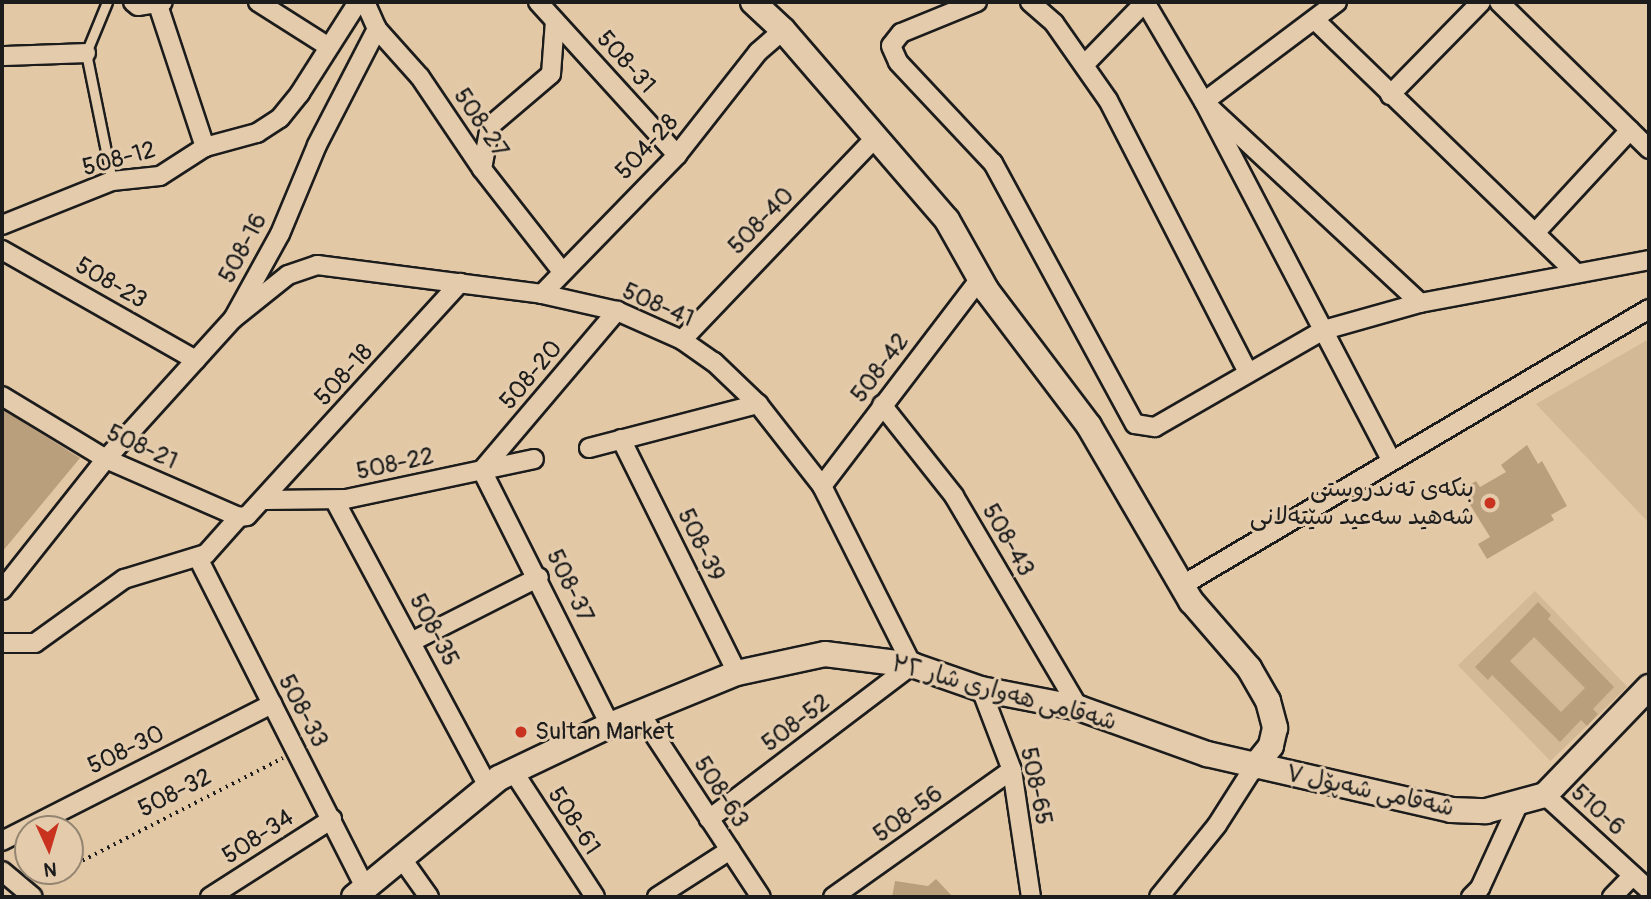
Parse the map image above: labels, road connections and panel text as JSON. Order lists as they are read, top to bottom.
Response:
{
  "streets": {
    "street": [
      "508-31",
      "508-27",
      "504-28",
      "508-12",
      "508-40",
      "508-16",
      "508-23",
      "508-41",
      "508-42",
      "508-18",
      "508-20",
      "508-21",
      "508-22",
      "508-43",
      "508-39",
      "508-37",
      "508-35",
      "شەقامی هەواری شار ٣٢",
      "508-33",
      "508-52",
      "508-30",
      "508-65",
      "شەقامی شەپۆل ٧",
      "508-63",
      "510-6",
      "508-56",
      "508-61",
      "508-34"
    ],
    "path": ["508-32"]
  },
  "crossings": [
    ["508-31", "504-28"],
    ["508-27", "504-28"],
    ["508-27", "508-16"],
    ["504-28", "508-41"],
    ["508-40", "508-41"],
    ["508-16", "508-23"],
    ["508-16", "508-41"],
    ["508-16", "508-21"],
    ["508-41", "508-42"],
    ["508-41", "508-18"],
    ["508-41", "508-20"],
    ["508-41", "شەقامی هەواری شار ٣٢"],
    ["508-41", "508-52"],
    ["508-42", "508-43"],
    ["508-18", "508-22"],
    ["508-20", "508-22"],
    ["508-20", "508-37"],
    ["508-22", "508-37"],
    ["508-22", "508-35"],
    ["508-43", "شەقامی هەواری شار ٣٢"],
    ["508-39", "شەقامی هەواری شار ٣٢"],
    ["508-37", "شەقامی هەواری شار ٣٢"],
    ["508-35", "شەقامی هەواری شار ٣٢"],
    ["شەقامی هەواری شار ٣٢", "508-33"],
    ["شەقامی هەواری شار ٣٢", "508-52"],
    ["شەقامی هەواری شار ٣٢", "508-65"],
    ["شەقامی هەواری شار ٣٢", "شەقامی شەپۆل ٧"],
    ["شەقامی هەواری شار ٣٢", "508-63"],
    ["شەقامی هەواری شار ٣٢", "508-61"],
    ["508-33", "508-30"],
    ["508-33", "508-32"],
    ["508-33", "508-34"],
    ["508-52", "508-63"],
    ["508-65", "508-56"],
    ["شەقامی شەپۆل ٧", "510-6"]
  ],
  "places": ["بنکەی تەندروستی شەهید سەعید سێتەلانی", "Sultan Market"],
  "north": "bottom"
}
